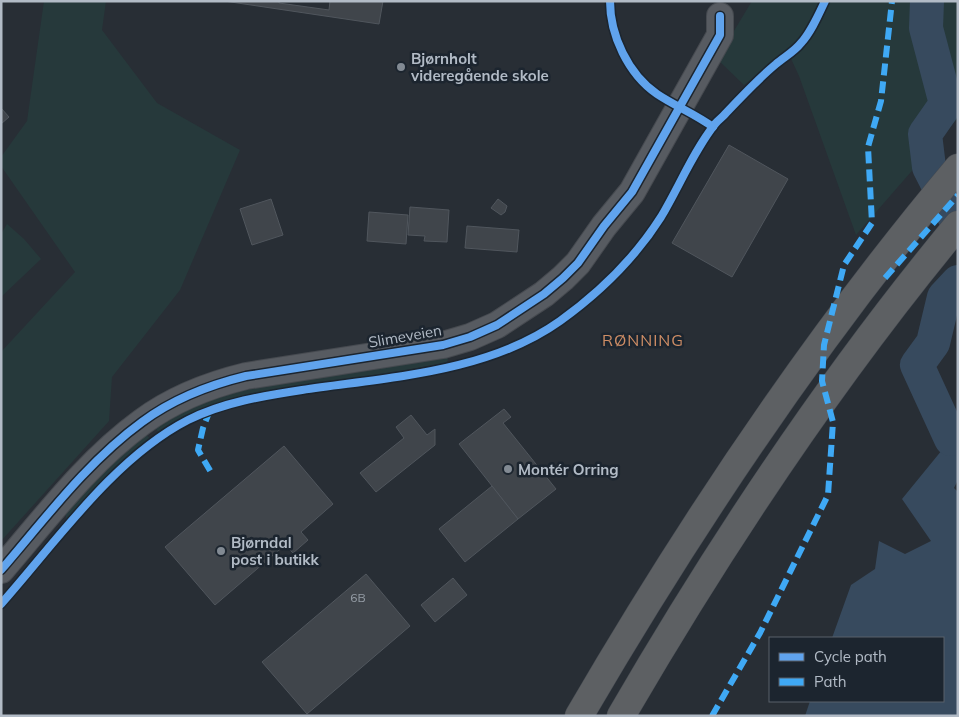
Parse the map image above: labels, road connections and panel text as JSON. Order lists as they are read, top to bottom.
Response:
{
  "streets": {
    "street": ["Slimeveien"]
  },
  "districts": ["RØNNING"],
  "places": ["Bjørnholt videregående skole", "Montér Orring", "Bjørndal post i butikk"],
  "house_numbers": ["6B"],
  "legend": ["Cycle path", "Path"]
}
